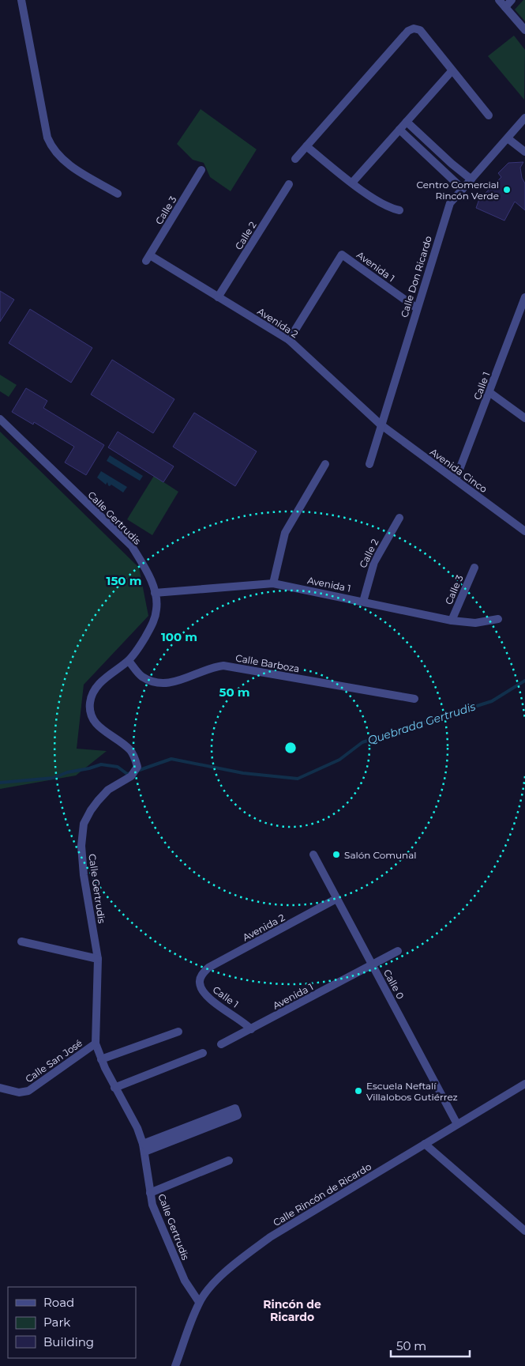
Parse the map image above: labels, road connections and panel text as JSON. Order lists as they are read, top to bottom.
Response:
{
  "streets": {
    "street": [
      "Calle 3",
      "Calle 2",
      "Avenida 1",
      "Calle Don Ricardo",
      "Avenida 2",
      "Calle 1",
      "Avenida Cinco",
      "Calle Gertrudis",
      "Calle Barboza",
      "Calle 0",
      "Calle San José",
      "Calle Rincón de Ricardo"
    ]
  },
  "crossings": [
    ["Calle 3", "Avenida 1"],
    ["Calle 3", "Avenida 2"],
    ["Calle 2", "Avenida 1"],
    ["Calle 2", "Avenida 2"],
    ["Avenida 1", "Calle Don Ricardo"],
    ["Avenida 1", "Avenida 2"],
    ["Avenida 1", "Calle 1"],
    ["Avenida 1", "Calle Gertrudis"],
    ["Avenida 1", "Calle 0"],
    ["Calle Don Ricardo", "Avenida 2"],
    ["Calle Don Ricardo", "Avenida Cinco"],
    ["Avenida 2", "Calle 1"],
    ["Avenida 2", "Avenida Cinco"],
    ["Avenida 2", "Calle 0"],
    ["Calle 1", "Avenida Cinco"],
    ["Calle Gertrudis", "Calle Barboza"],
    ["Calle Gertrudis", "Calle San José"],
    ["Calle Gertrudis", "Calle Rincón de Ricardo"],
    ["Calle 0", "Calle Rincón de Ricardo"]
  ],
  "districts": ["Rincón de Ricardo"],
  "water": ["Quebrada Gertrudis"],
  "places": ["Centro Comercial Rincón Verde", "Salón Comunal", "Escuela Neftalí Villalobos Gutiérrez"],
  "legend": ["Road", "Park", "Building"],
  "scale_bar": "50 m",
  "rings": ["150 m", "100 m", "50 m"]
}
